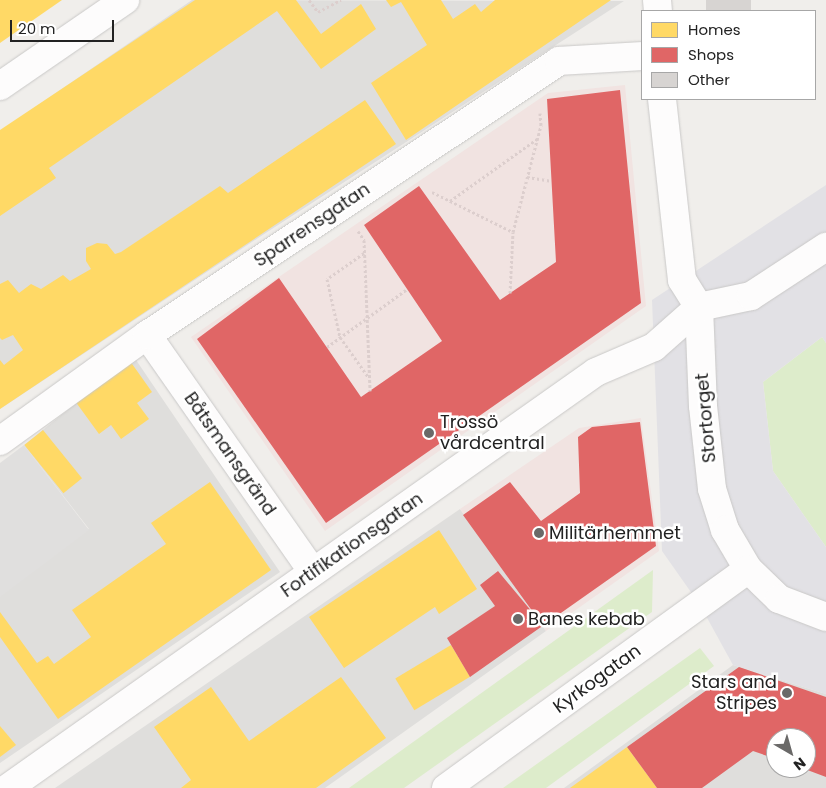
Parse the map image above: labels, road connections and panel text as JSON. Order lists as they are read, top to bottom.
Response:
{
  "streets": {
    "street": [
      "Sparrensgatan",
      "Stortorget",
      "Båtsmansgränd",
      "Fortifikationsgatan",
      "Kyrkogatan"
    ]
  },
  "crossings": [
    ["Sparrensgatan", "Båtsmansgränd"],
    ["Stortorget", "Fortifikationsgatan"],
    ["Stortorget", "Kyrkogatan"],
    ["Båtsmansgränd", "Fortifikationsgatan"]
  ],
  "places": [
    "Trossö vårdcentral",
    "Militärhemmet",
    "Banes kebab",
    "Stars and Stripes"
  ],
  "legend": ["Homes", "Shops", "Other"],
  "scale_bar": "20 m",
  "north": "bottom right"
}
